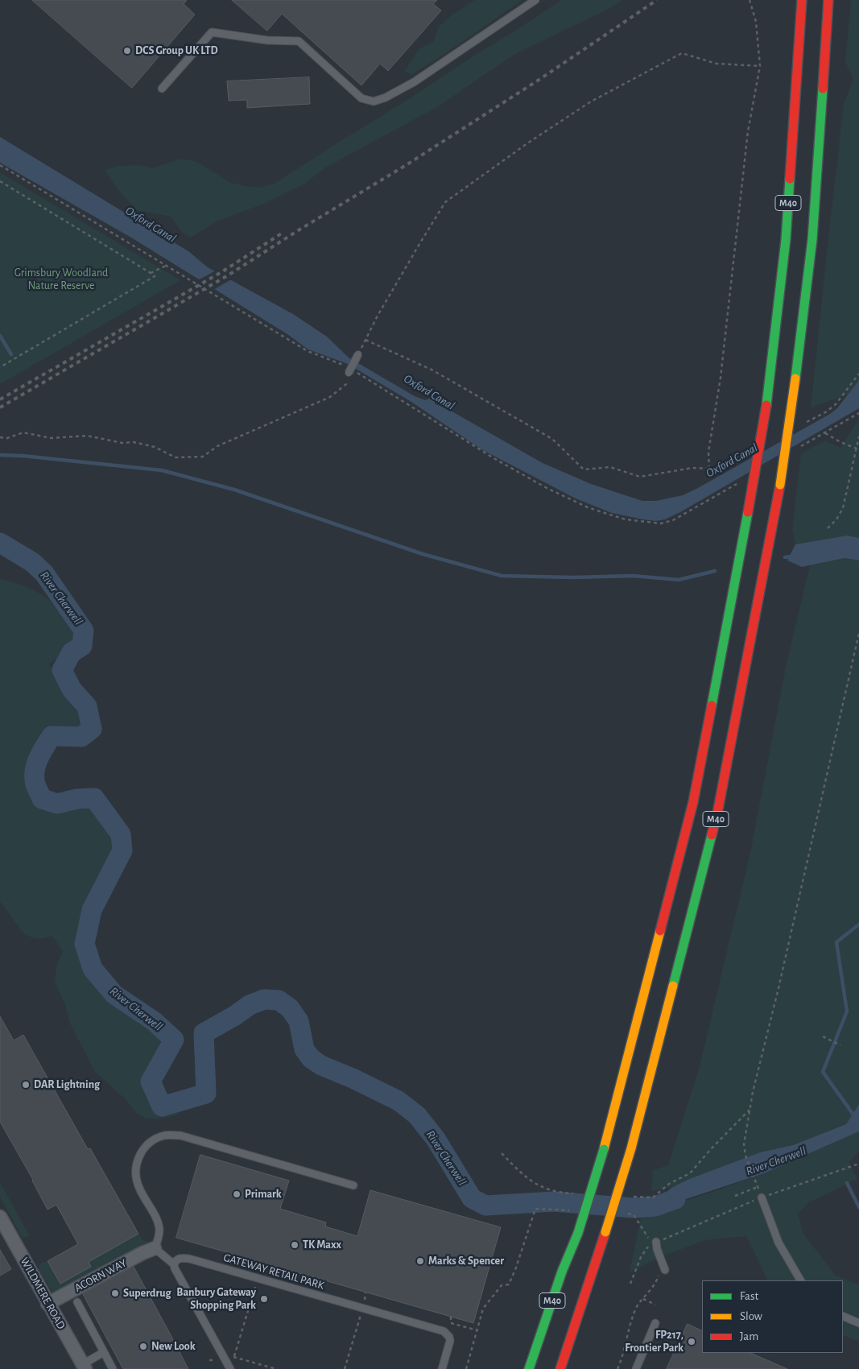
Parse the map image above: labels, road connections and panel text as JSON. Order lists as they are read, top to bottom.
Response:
{
  "streets": {
    "highway": ["M40"],
    "street": ["ACORN WAY", "WILDMERE ROAD"],
    "lane": ["GATEWAY RETAIL PARK"]
  },
  "crossings": [
    ["ACORN WAY", "WILDMERE ROAD"]
  ],
  "water": ["Oxford Canal", "River Cherwell"],
  "parks": ["Grimsbury Woodland Nature Reserve"],
  "places": [
    "DCS Group UK LTD",
    "DAR Lightning",
    "Primark",
    "TK Maxx",
    "Marks & Spencer",
    "Superdrug",
    "Banbury Gateway Shopping Park",
    "FP217, Frontier Park",
    "New Look"
  ],
  "legend": ["Fast", "Slow", "Jam"]
}
